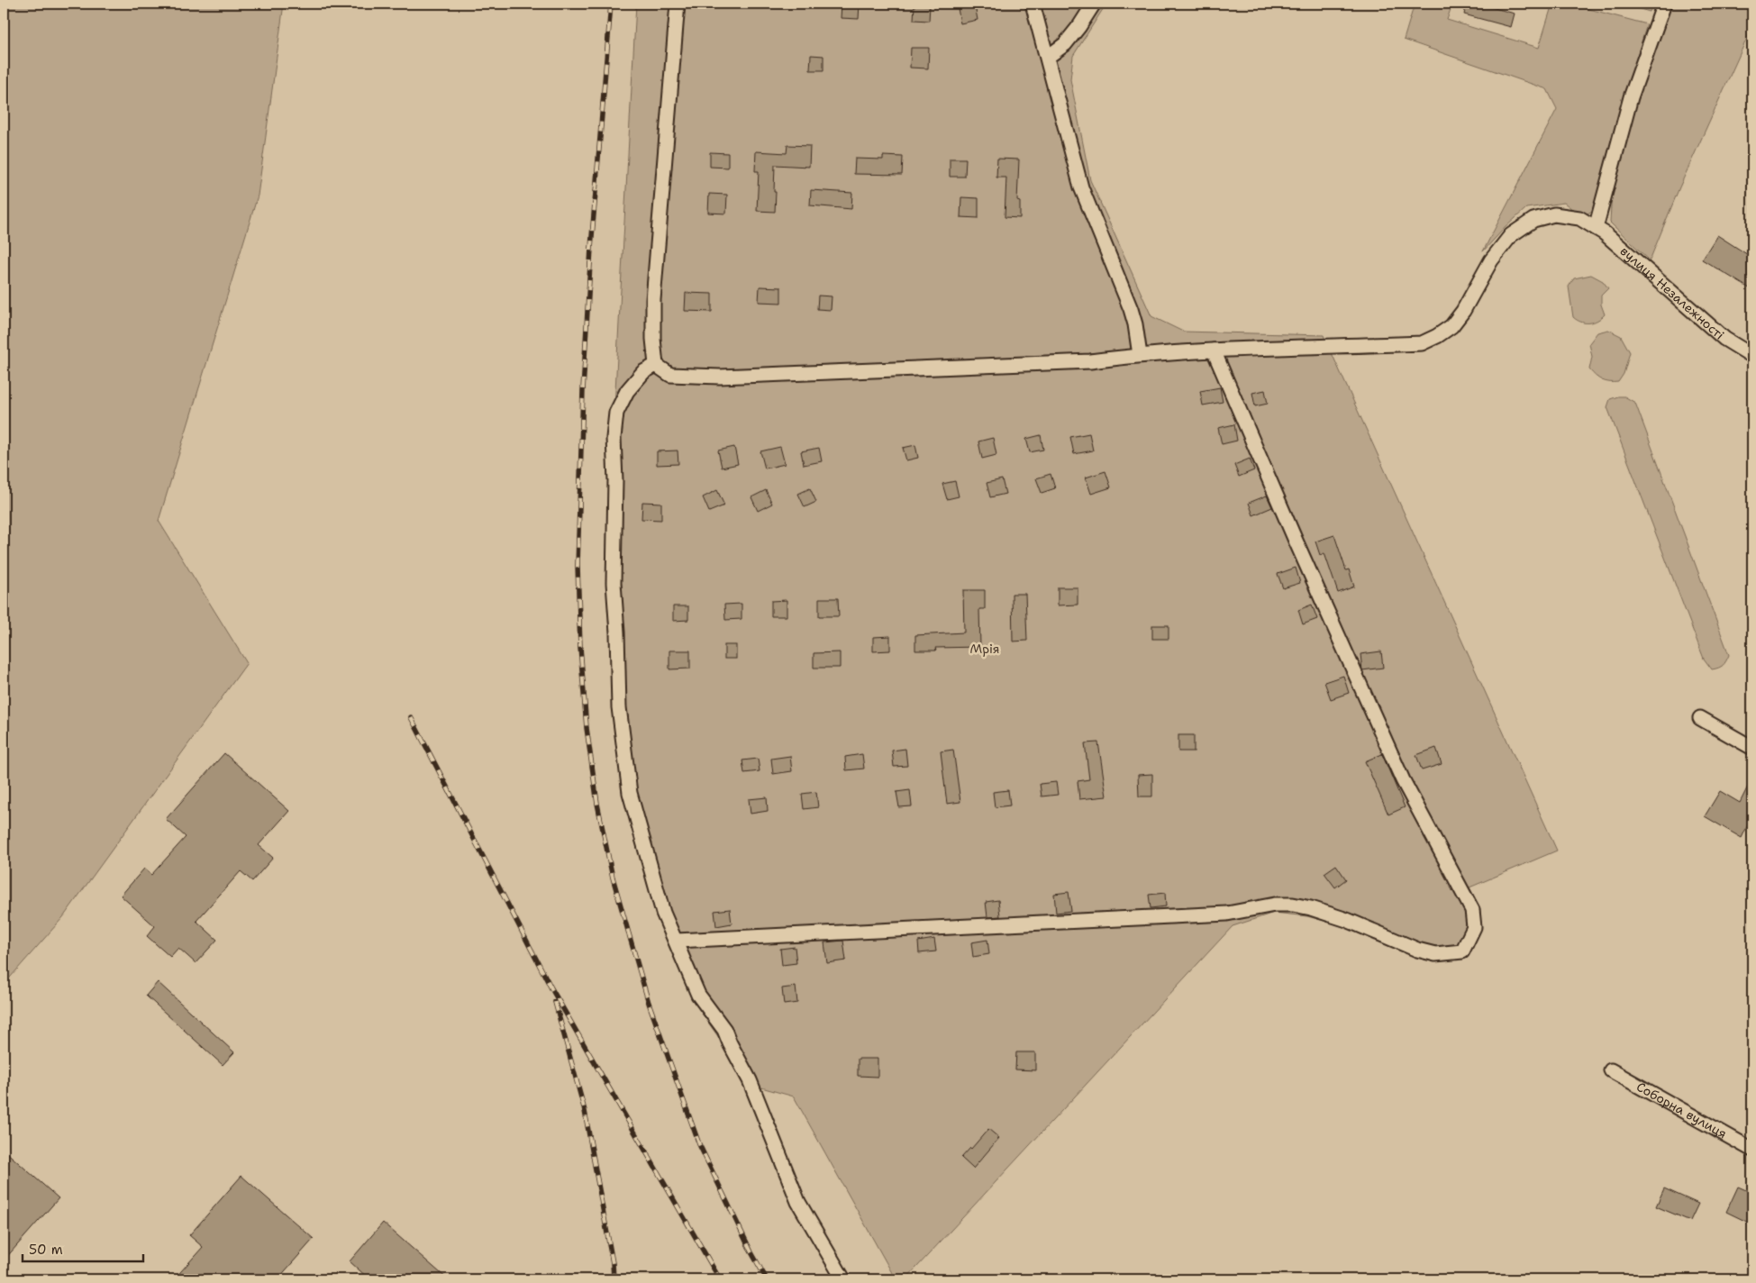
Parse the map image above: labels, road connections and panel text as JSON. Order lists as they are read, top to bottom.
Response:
{
  "streets": {
    "street": ["вулиця Незалежності", "Соборна вулиця"]
  },
  "parks": ["Мрія"],
  "scale_bar": "50 m"
}
